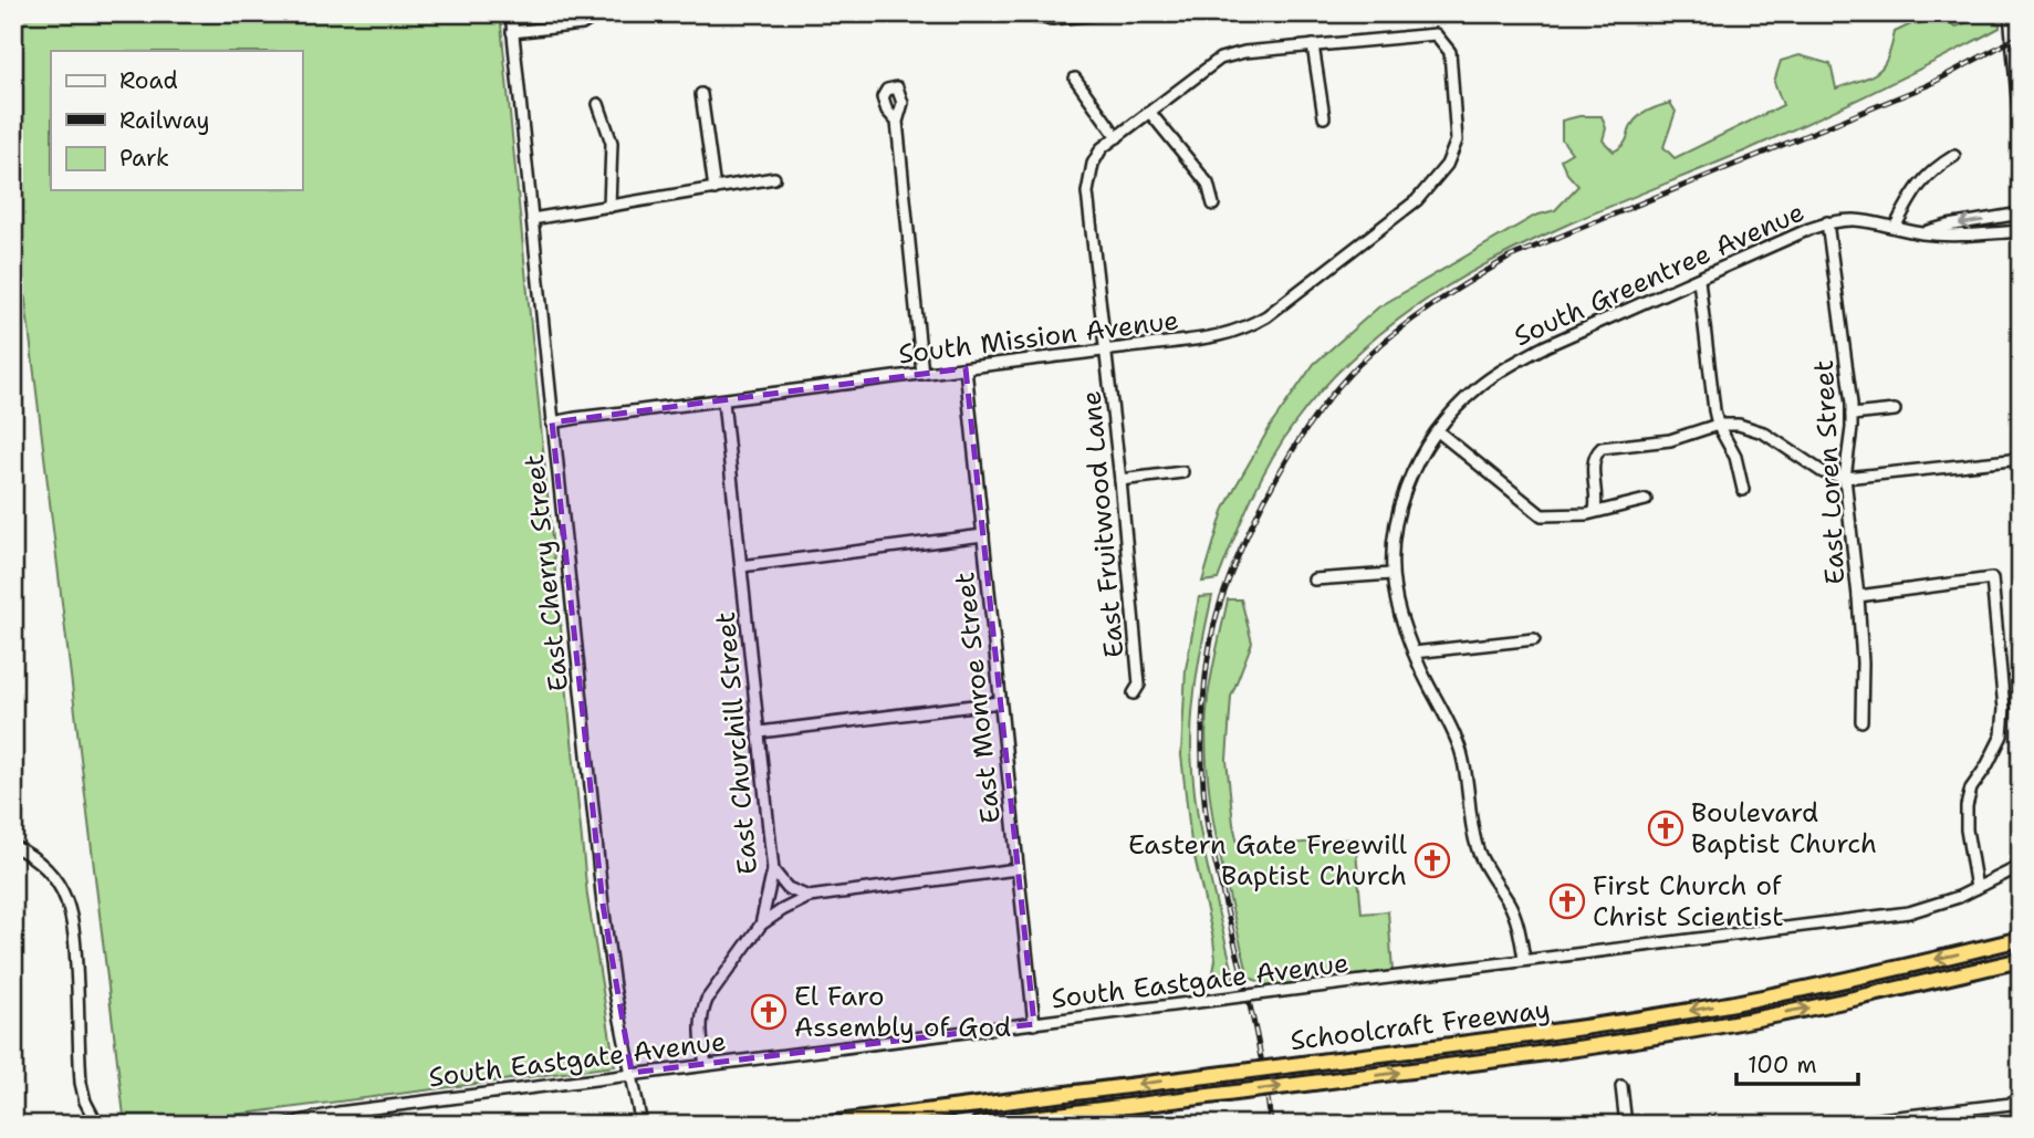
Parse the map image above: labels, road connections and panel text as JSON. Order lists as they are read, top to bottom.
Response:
{
  "streets": {
    "highway": ["Schoolcraft Freeway"],
    "street": [
      "South Greentree Avenue",
      "South Mission Avenue",
      "East Loren Street",
      "East Fruitwood Lane",
      "East Cherry Street",
      "East Monroe Street",
      "East Churchill Street",
      "South Eastgate Avenue"
    ]
  },
  "crossings": [
    ["South Greentree Avenue", "East Loren Street"],
    ["South Greentree Avenue", "South Eastgate Avenue"],
    ["South Mission Avenue", "East Fruitwood Lane"],
    ["South Mission Avenue", "East Cherry Street"],
    ["South Mission Avenue", "East Monroe Street"],
    ["South Mission Avenue", "East Churchill Street"],
    ["East Cherry Street", "South Eastgate Avenue"],
    ["East Monroe Street", "South Eastgate Avenue"],
    ["East Churchill Street", "South Eastgate Avenue"]
  ],
  "places": {
    "church": [
      "Boulevard Baptist Church",
      "Eastern Gate Freewill Baptist Church",
      "First Church of Christ Scientist",
      "El Faro Assembly of God"
    ]
  },
  "legend": ["Road", "Railway", "Park"],
  "scale_bar": "100 m"
}
